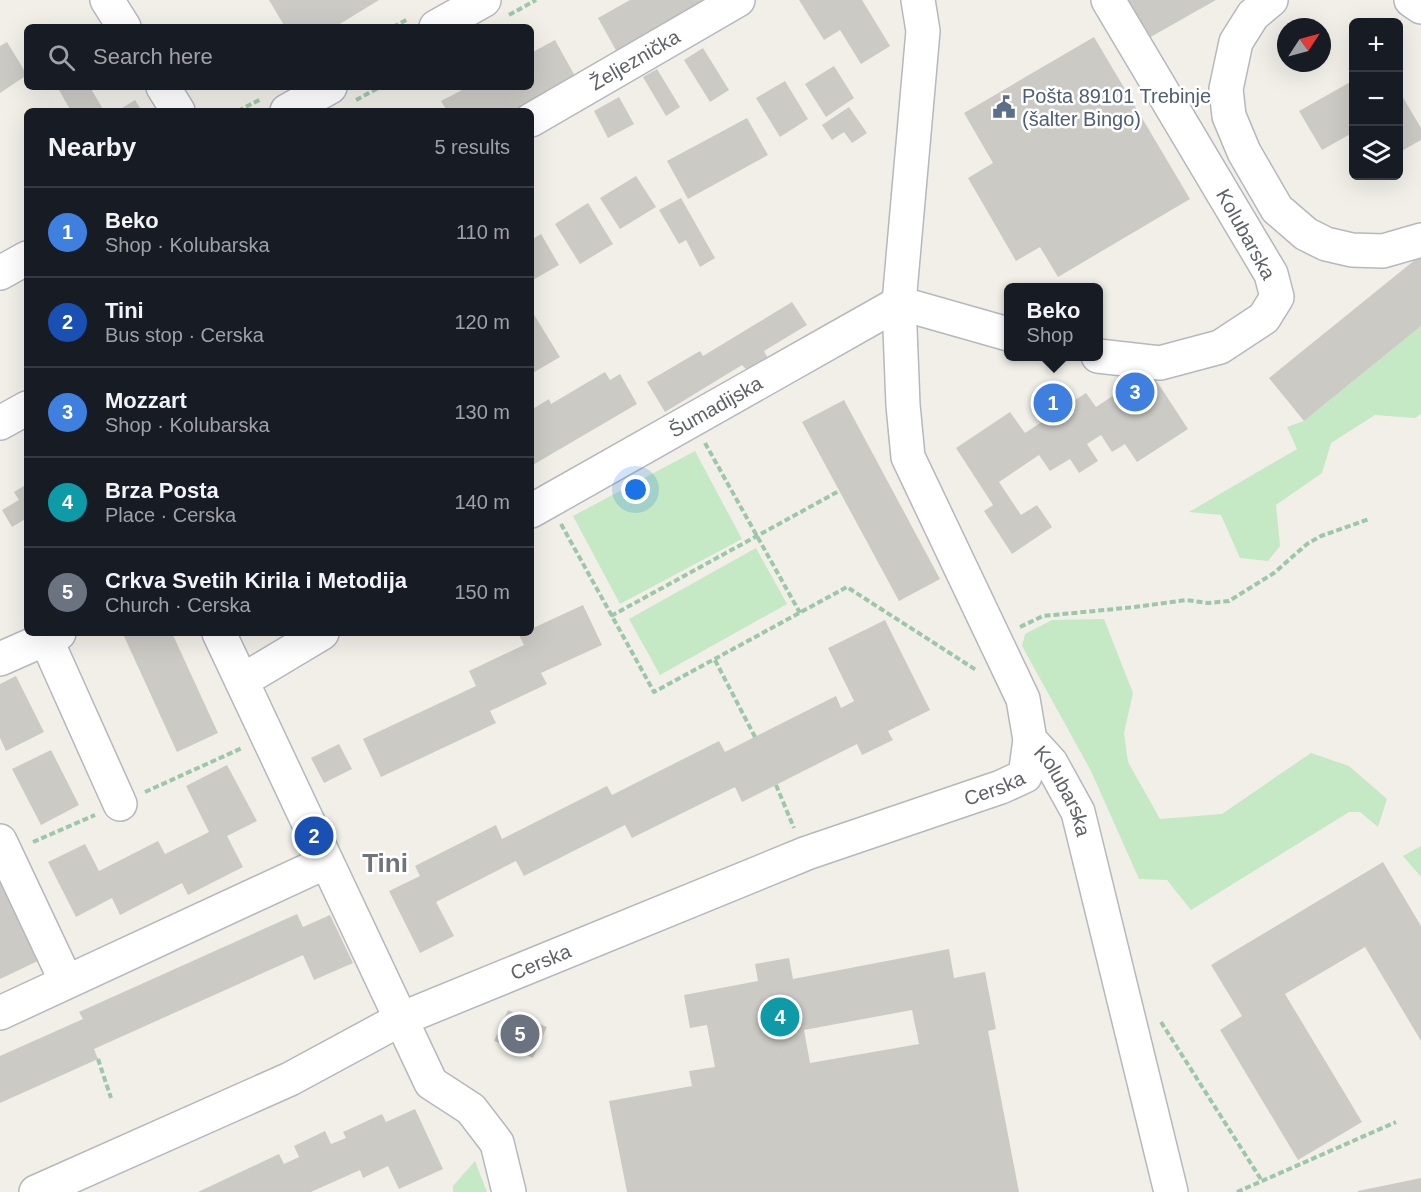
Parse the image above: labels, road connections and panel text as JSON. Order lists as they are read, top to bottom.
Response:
{
  "streets": {
    "street": [
      "Željeznička",
      "Kolubarska",
      "Šumadijska",
      "Cerska"
    ]
  },
  "crossings": [
    ["Kolubarska", "Šumadijska"],
    ["Kolubarska", "Cerska"]
  ],
  "districts": ["Tini"],
  "places": {
    "public building": ["Pošta 89101 Trebinje (šalter Bingo)"]
  },
  "north": "top right",
  "page": {
    "map_buttons": ["+", "−"],
    "search": "Search here",
    "heading": ["Nearby", "5 results"],
    "list": [
      {
        "mark": "1",
        "name": "Beko",
        "note": "Shop · Kolubarska",
        "value": "110 m"
      },
      {
        "mark": "2",
        "name": "Tini",
        "note": "Bus stop · Cerska",
        "value": "120 m"
      },
      {
        "mark": "3",
        "name": "Mozzart",
        "note": "Shop · Kolubarska",
        "value": "130 m"
      },
      {
        "mark": "4",
        "name": "Brza Posta",
        "note": "Place · Cerska",
        "value": "140 m"
      },
      {
        "mark": "5",
        "name": "Crkva Svetih Kirila i Metodija",
        "note": "Church · Cerska",
        "value": "150 m"
      }
    ],
    "popup": ["Beko", "Shop"],
    "pins": [
      "3",
      "1",
      "2",
      "4",
      "5"
    ]
  }
}
